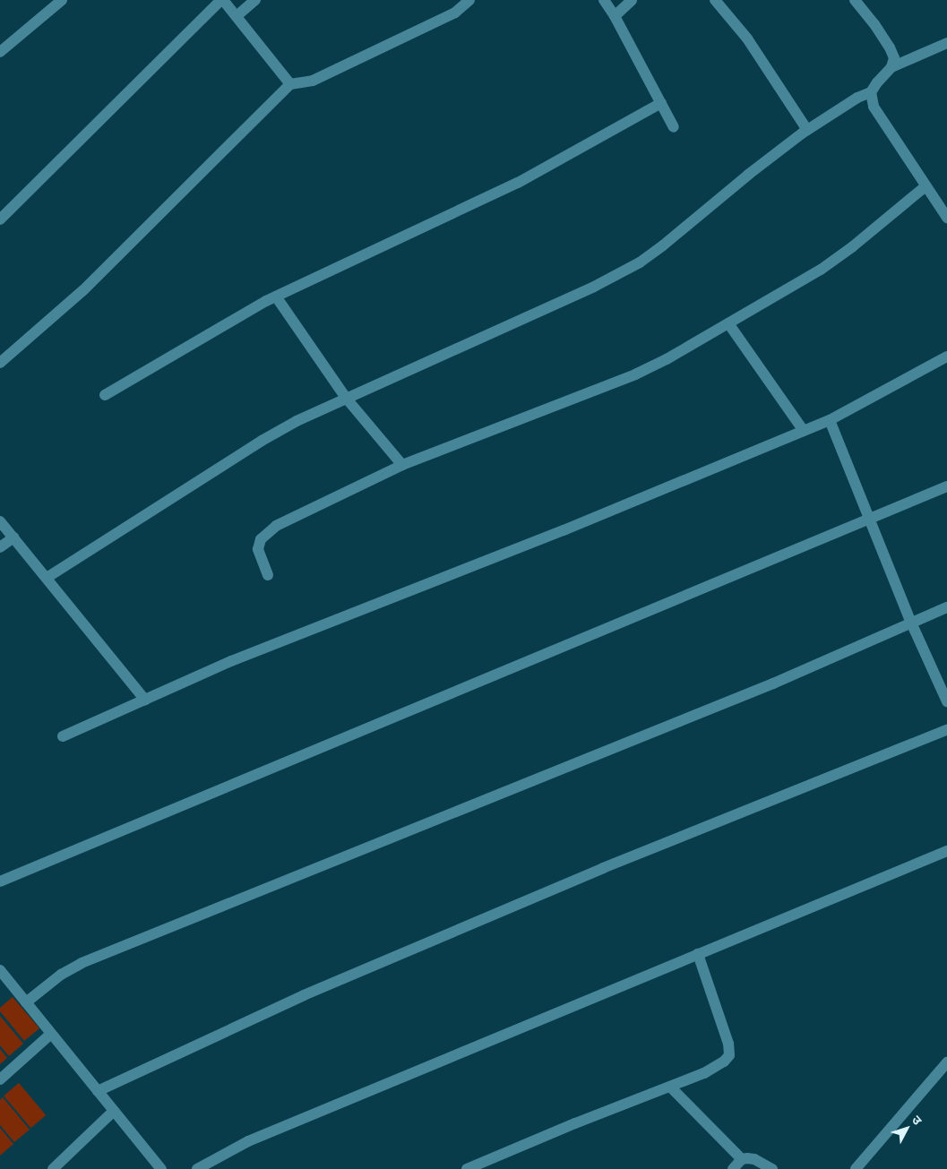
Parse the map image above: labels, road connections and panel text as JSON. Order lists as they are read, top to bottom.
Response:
{
  "north": "top right"
}
